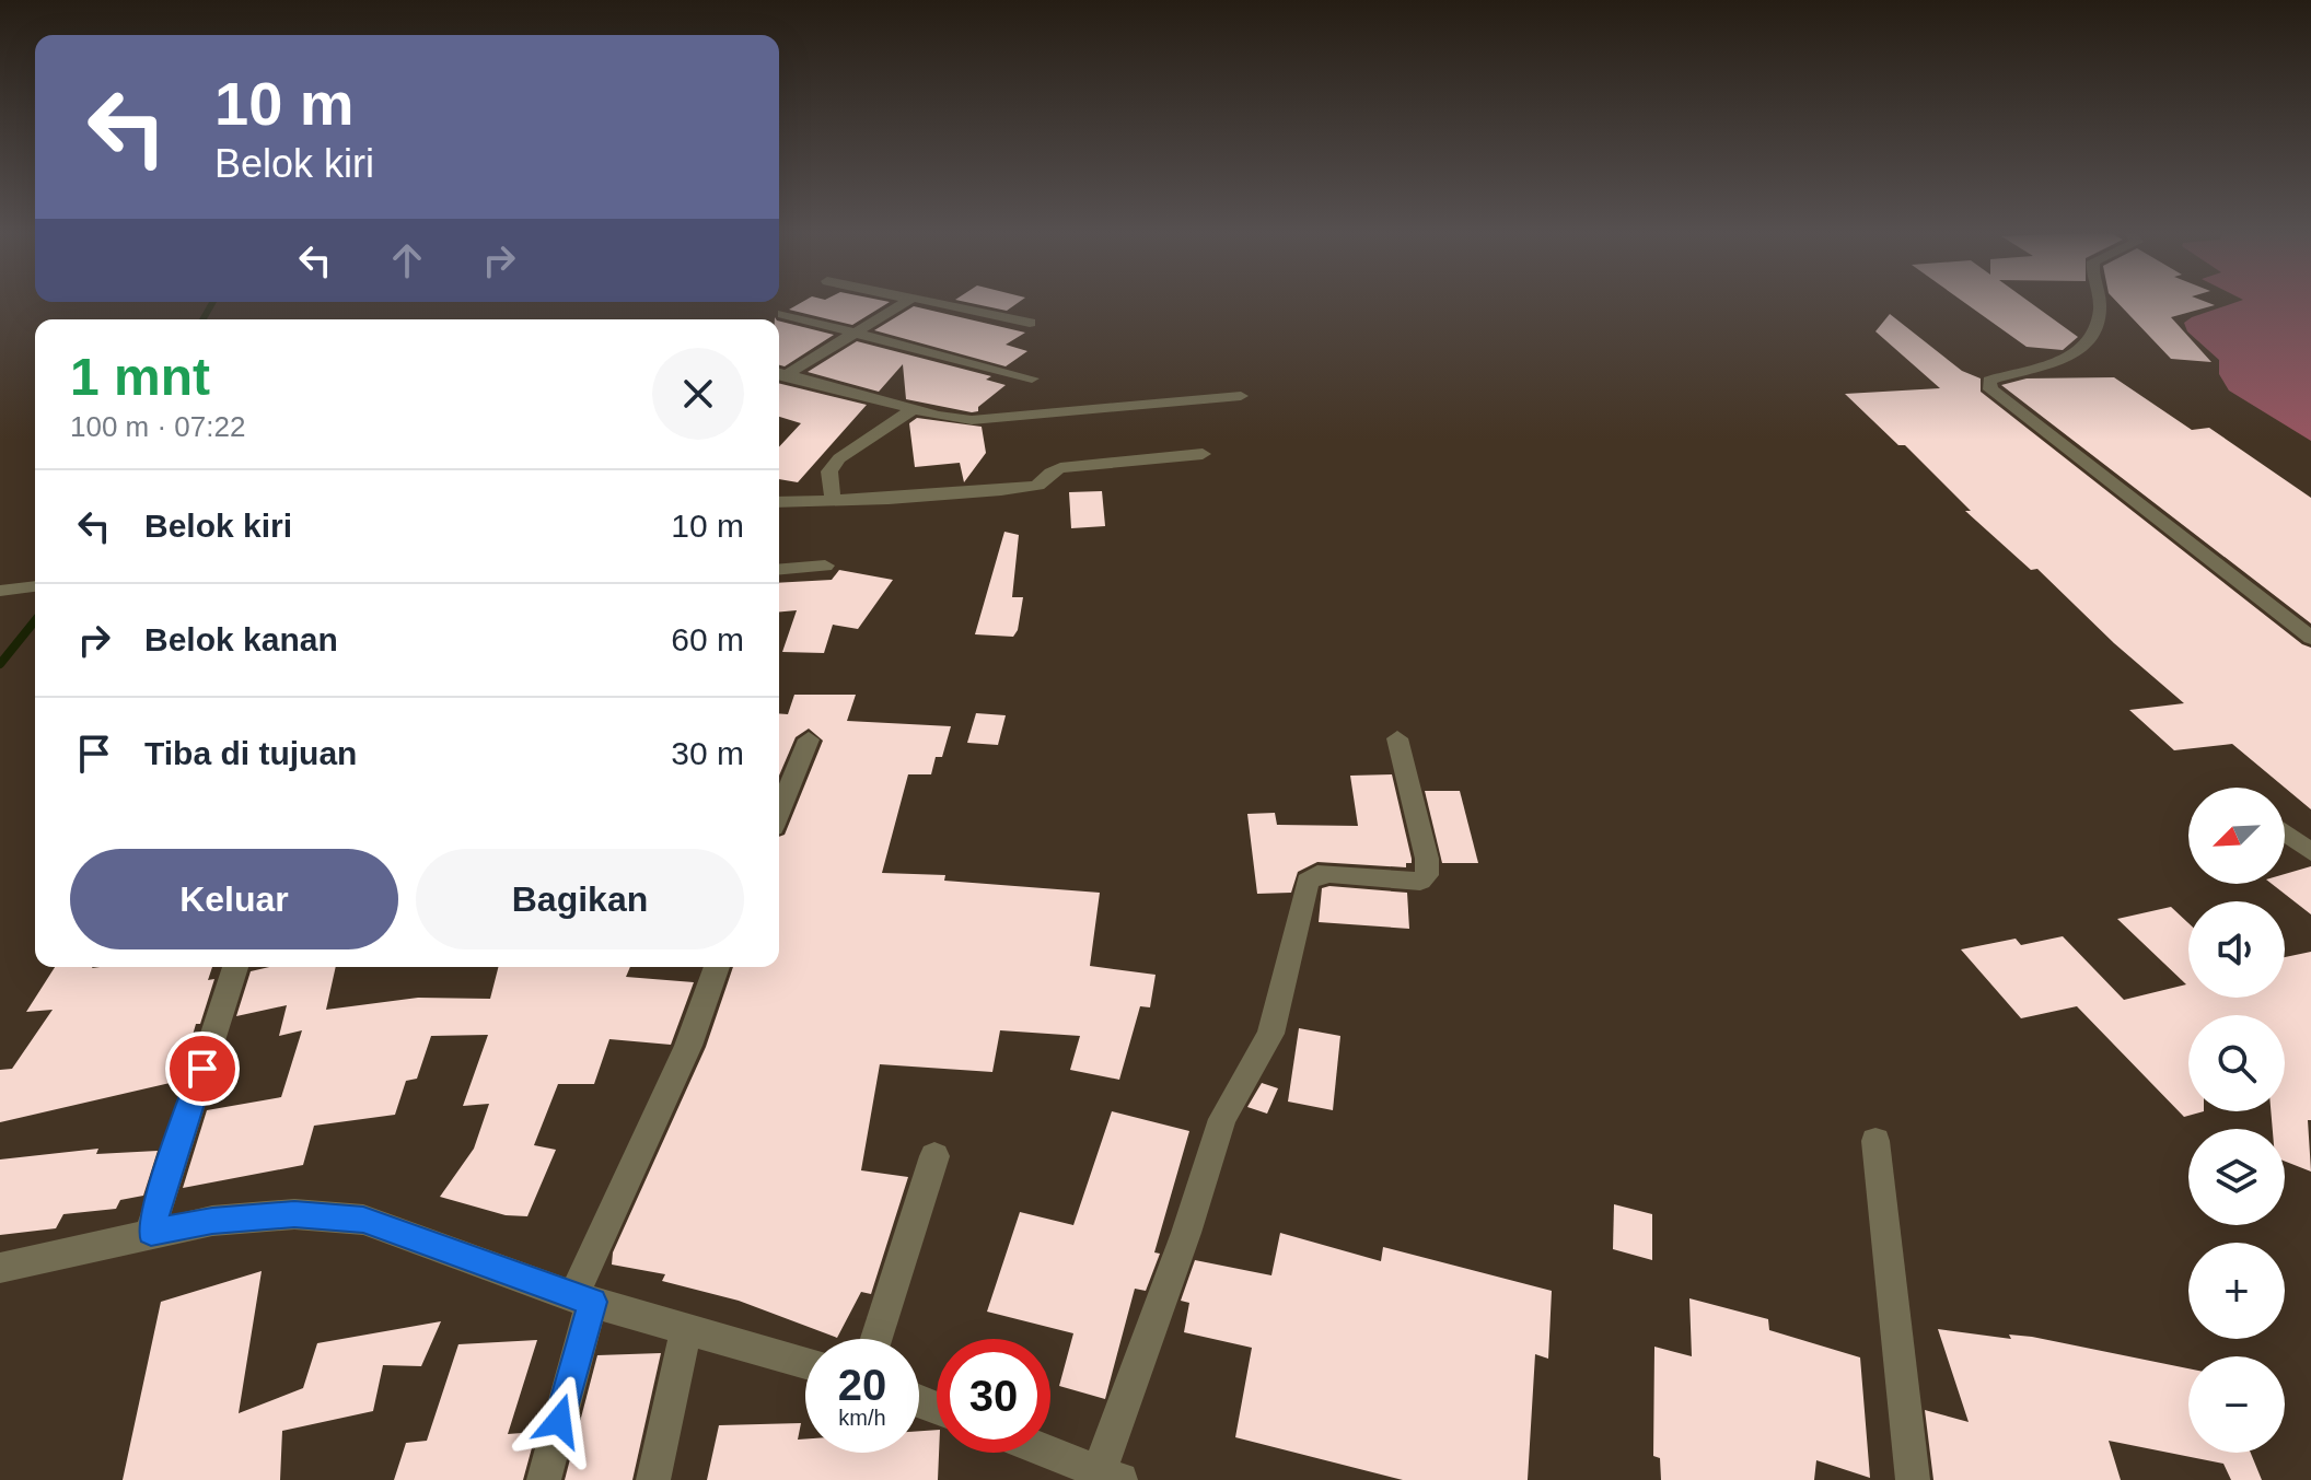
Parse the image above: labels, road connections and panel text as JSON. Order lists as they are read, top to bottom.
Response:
{
  "north": "bottom left",
  "page": {
    "turn": ["10 m", "Belok kiri"],
    "heading": ["1 mnt", "100 m · 07:22"],
    "list": [
      {
        "name": "Belok kiri",
        "value": "10 m"
      },
      {
        "name": "Belok kanan",
        "value": "60 m"
      },
      {
        "name": "Tiba di tujuan",
        "value": "30 m"
      }
    ],
    "map_buttons": ["+", "−"],
    "buttons": ["Keluar", "Bagikan"],
    "speed": "20 km/h",
    "limit": "30"
  }
}
